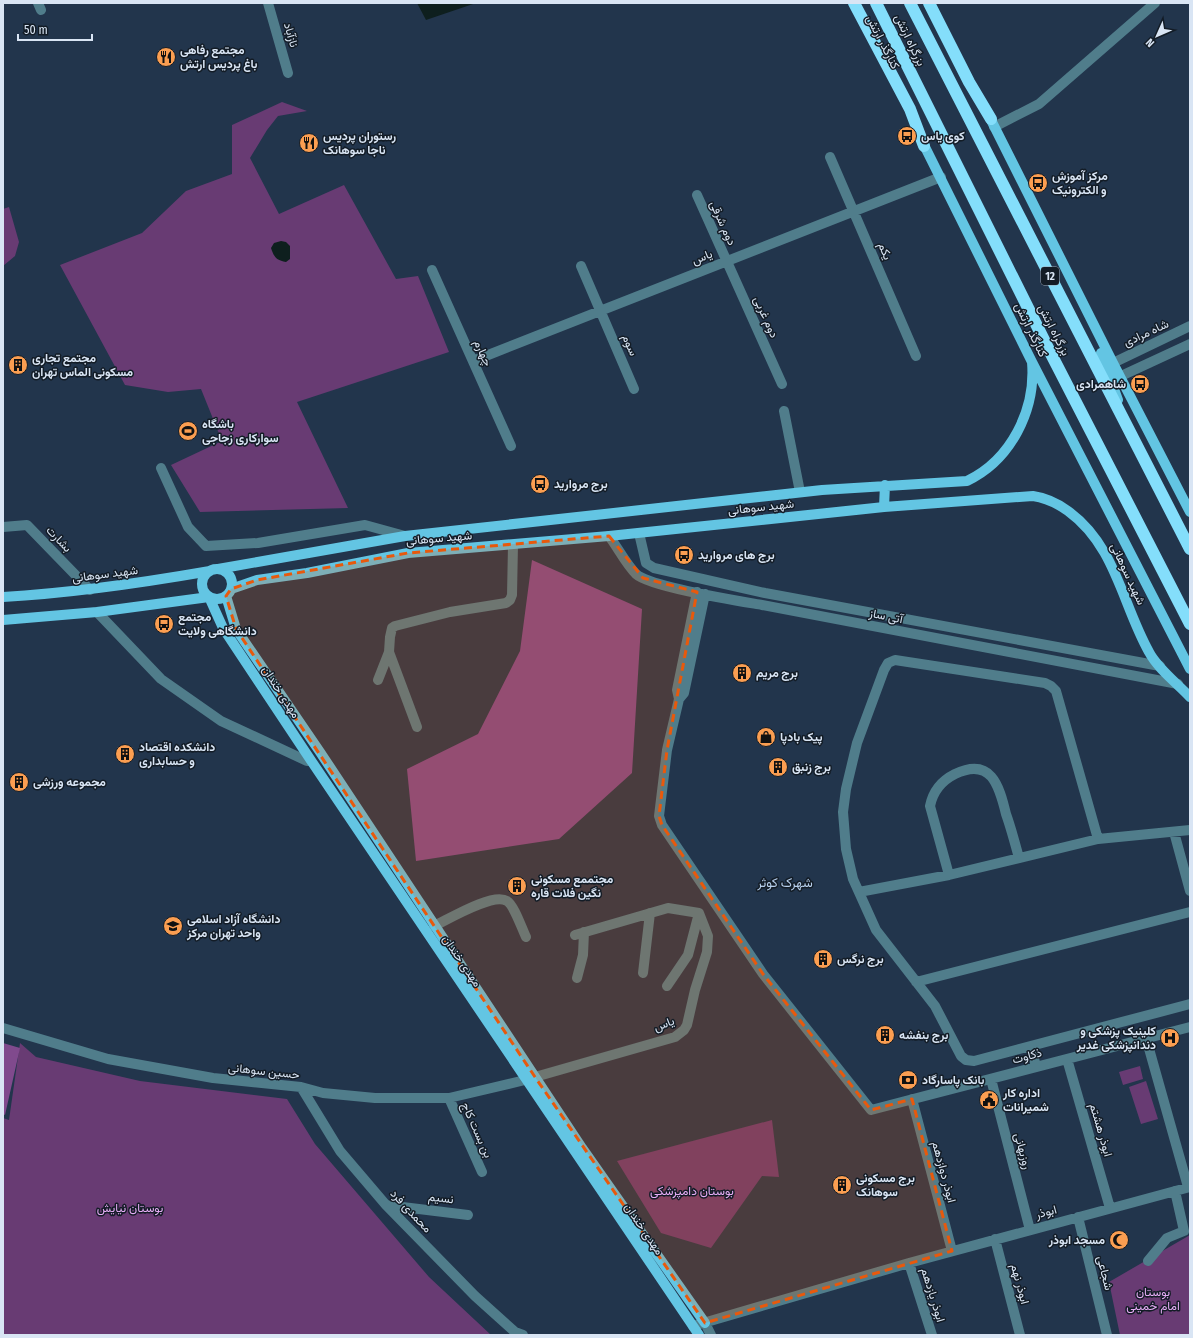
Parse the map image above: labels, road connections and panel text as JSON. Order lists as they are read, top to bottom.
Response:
{
  "streets": {
    "highway": ["بزرگراه ارتش", "12"],
    "main road": ["کنارگذر ارتش", "شهید سوهانی", "مهدی خندان"],
    "street": [
      "نازآباد",
      "دوم شرقی",
      "یکم",
      "یاس",
      "دوم غربی",
      "شاه مرادی",
      "سوم",
      "چهارم",
      "بشارت",
      "آتی ساز",
      "ذکاوت",
      "حسین سوهانی",
      "بن بست کاج",
      "ابوذر هشتم",
      "روزبهانی",
      "ابوذر دوازدهم",
      "نسیم",
      "محمدی فرد",
      "ابوذر",
      "شجاعی",
      "ابوذر نهم",
      "ابوذر یازدهم"
    ]
  },
  "crossings": [
    ["کنارگذر ارتش", "یاس"],
    ["کنارگذر ارتش", "شهید سوهانی"],
    ["دوم شرقی", "یاس"],
    ["دوم شرقی", "دوم غربی"],
    ["یکم", "یاس"],
    ["یاس", "دوم غربی"],
    ["یاس", "سوم"],
    ["یاس", "چهارم"],
    ["یاس", "مهدی خندان"],
    ["یاس", "حسین سوهانی"],
    ["شهید سوهانی", "بشارت"],
    ["شهید سوهانی", "آتی ساز"],
    ["شهید سوهانی", "مهدی خندان"],
    ["آتی ساز", "ذکاوت"],
    ["مهدی خندان", "حسین سوهانی"],
    ["مهدی خندان", "ابوذر"],
    ["ذکاوت", "ابوذر هشتم"],
    ["ذکاوت", "روزبهانی"],
    ["ذکاوت", "ابوذر دوازدهم"],
    ["حسین سوهانی", "بن بست کاج"],
    ["حسین سوهانی", "محمدی فرد"],
    ["ابوذر هشتم", "ابوذر"],
    ["روزبهانی", "ابوذر"],
    ["ابوذر دوازدهم", "ابوذر"],
    ["نسیم", "محمدی فرد"],
    ["ابوذر", "شجاعی"],
    ["ابوذر", "ابوذر نهم"],
    ["ابوذر", "ابوذر یازدهم"]
  ],
  "districts": ["شهرک کوثر"],
  "parks": ["بوستان دامپزشکی", "بوستان نیایش", "بوستان امام خمینی"],
  "places": {
    "restaurant": ["مجتمع رفاهی باغ پردیس ارتش", "رستوران پردیس ناجا سوهانک"],
    "bus stop": [
      "کوی یاس",
      "مرکز آموزش و الکترونیک",
      "شاهمرادی",
      "برج مروارید",
      "برج های مروارید",
      "مجتمع دانشگاهی ولایت"
    ],
    "building": [
      "مجتمع تجاری مسکونی الماس تهران",
      "برج مریم",
      "دانشکده اقتصاد و حسابداری",
      "برج زنبق",
      "مجموعه ورزشی",
      "مجتممع مسکونی نگین فلات قاره",
      "برج نرگس",
      "برج بنفشه",
      "برج مسکونی سوهانک"
    ],
    "sports": ["باشگاه سواركاری زجاجی"],
    "shop": ["پیک بادپا"],
    "school or university": ["دانشگاه آزاد اسلامی واحد تهران مرکز"],
    "hospital": ["کلینیک پزشکی و دندانپزشکی غدیر"],
    "bank": ["بانک پاسارگاد"],
    "public building": ["اداره کار شمیرانات"],
    "mosque": ["مسجد ابوذر"]
  },
  "scale_bar": "50 m",
  "north": "bottom left"
}
